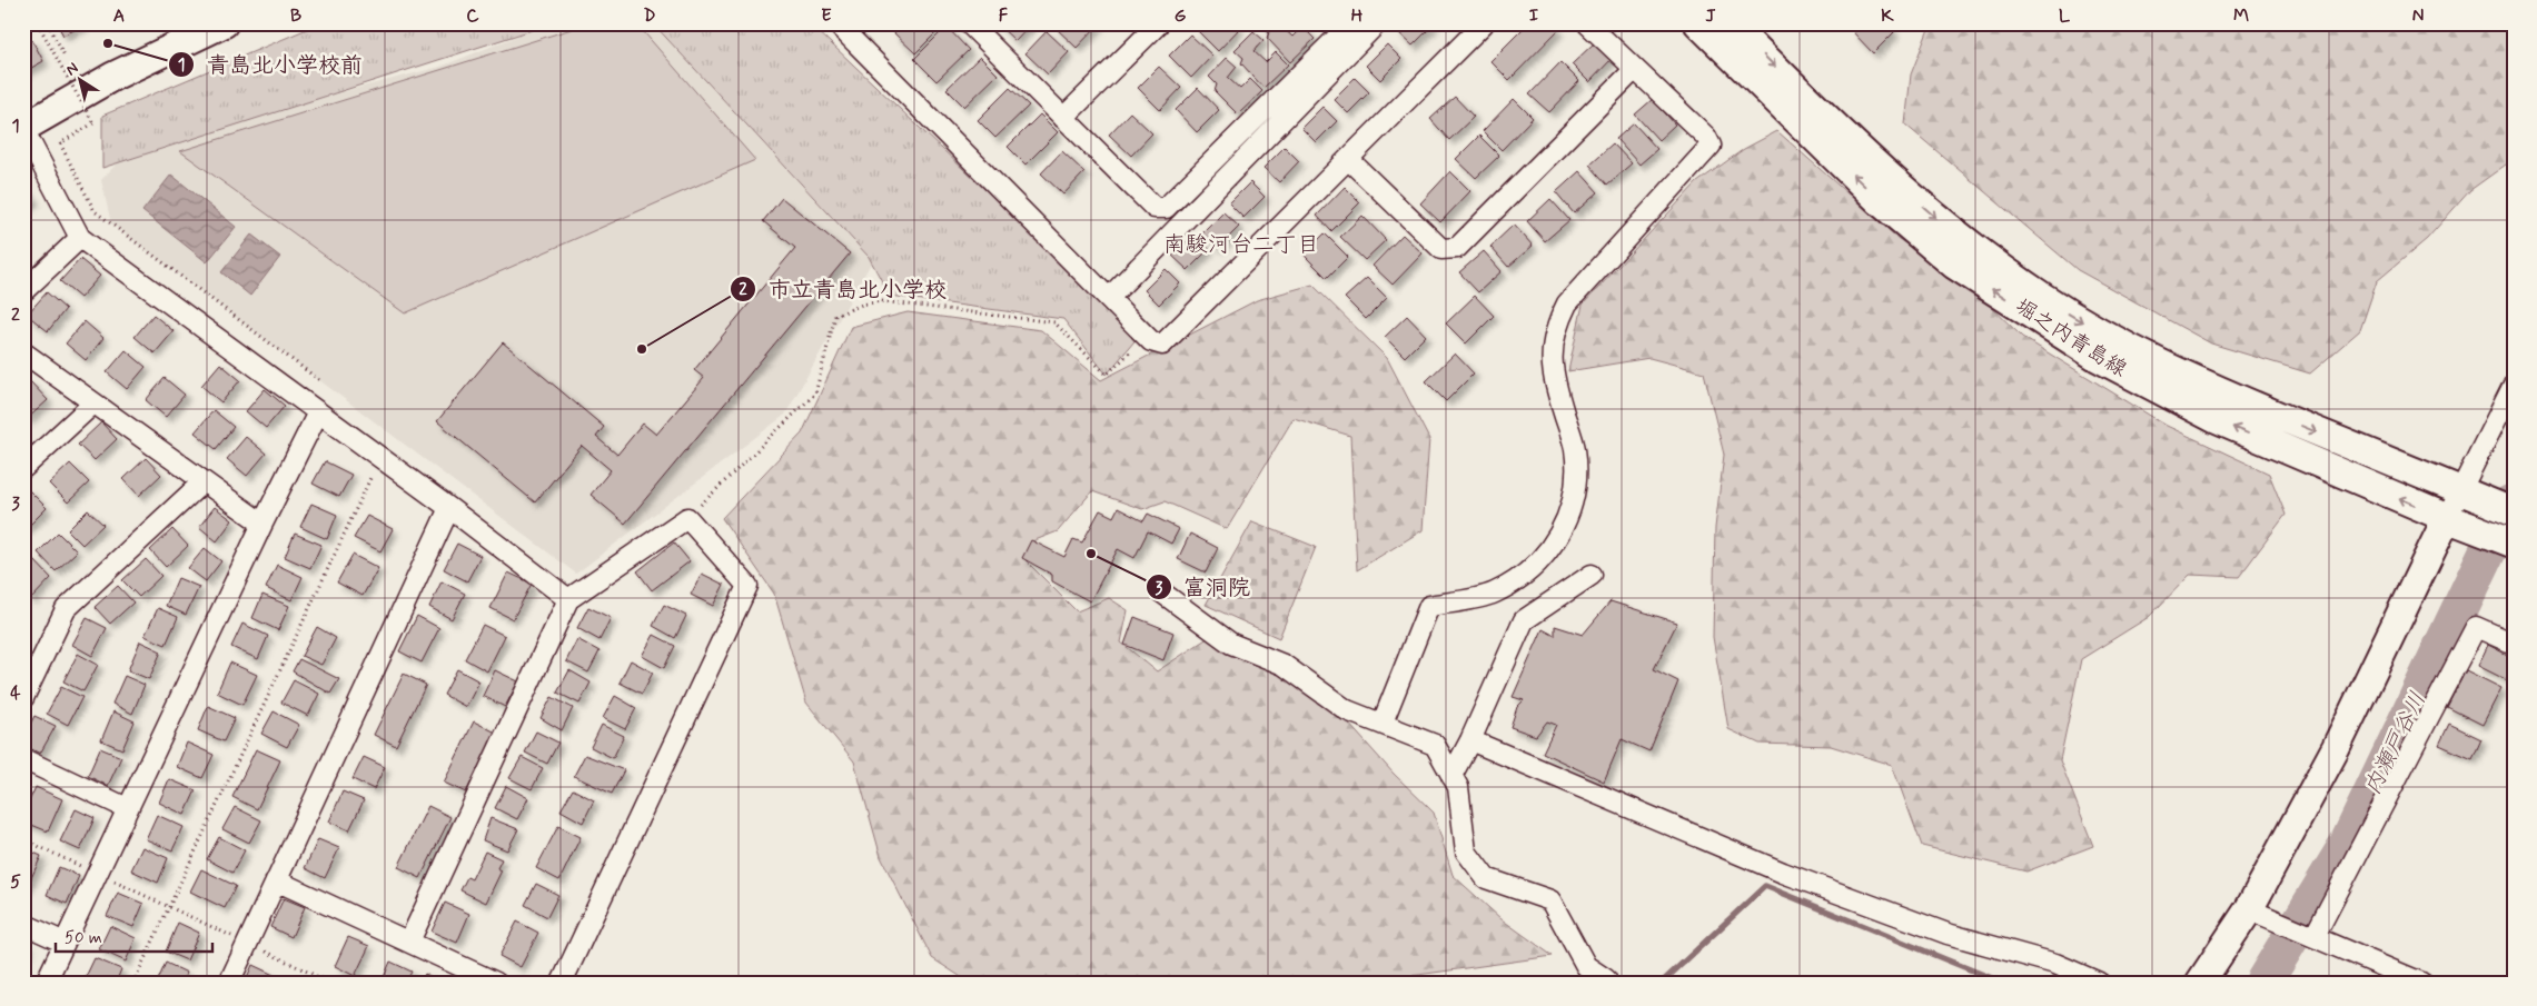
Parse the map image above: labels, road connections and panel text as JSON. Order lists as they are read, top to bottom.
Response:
{
  "streets": {
    "main road": ["堀之内青島線"]
  },
  "districts": ["南駿河台二丁目"],
  "water": ["内瀬戸谷川"],
  "places": ["青島北小学校前", "市立青島北小学校", "富洞院"],
  "scale_bar": "50 m",
  "north": "top left",
  "grid": {
    "columns": [
      "A",
      "B",
      "C",
      "D",
      "E",
      "F",
      "G",
      "H",
      "I",
      "J",
      "K",
      "L",
      "M",
      "N"
    ],
    "rows": [
      "1",
      "2",
      "3",
      "4",
      "5"
    ]
  }
}
